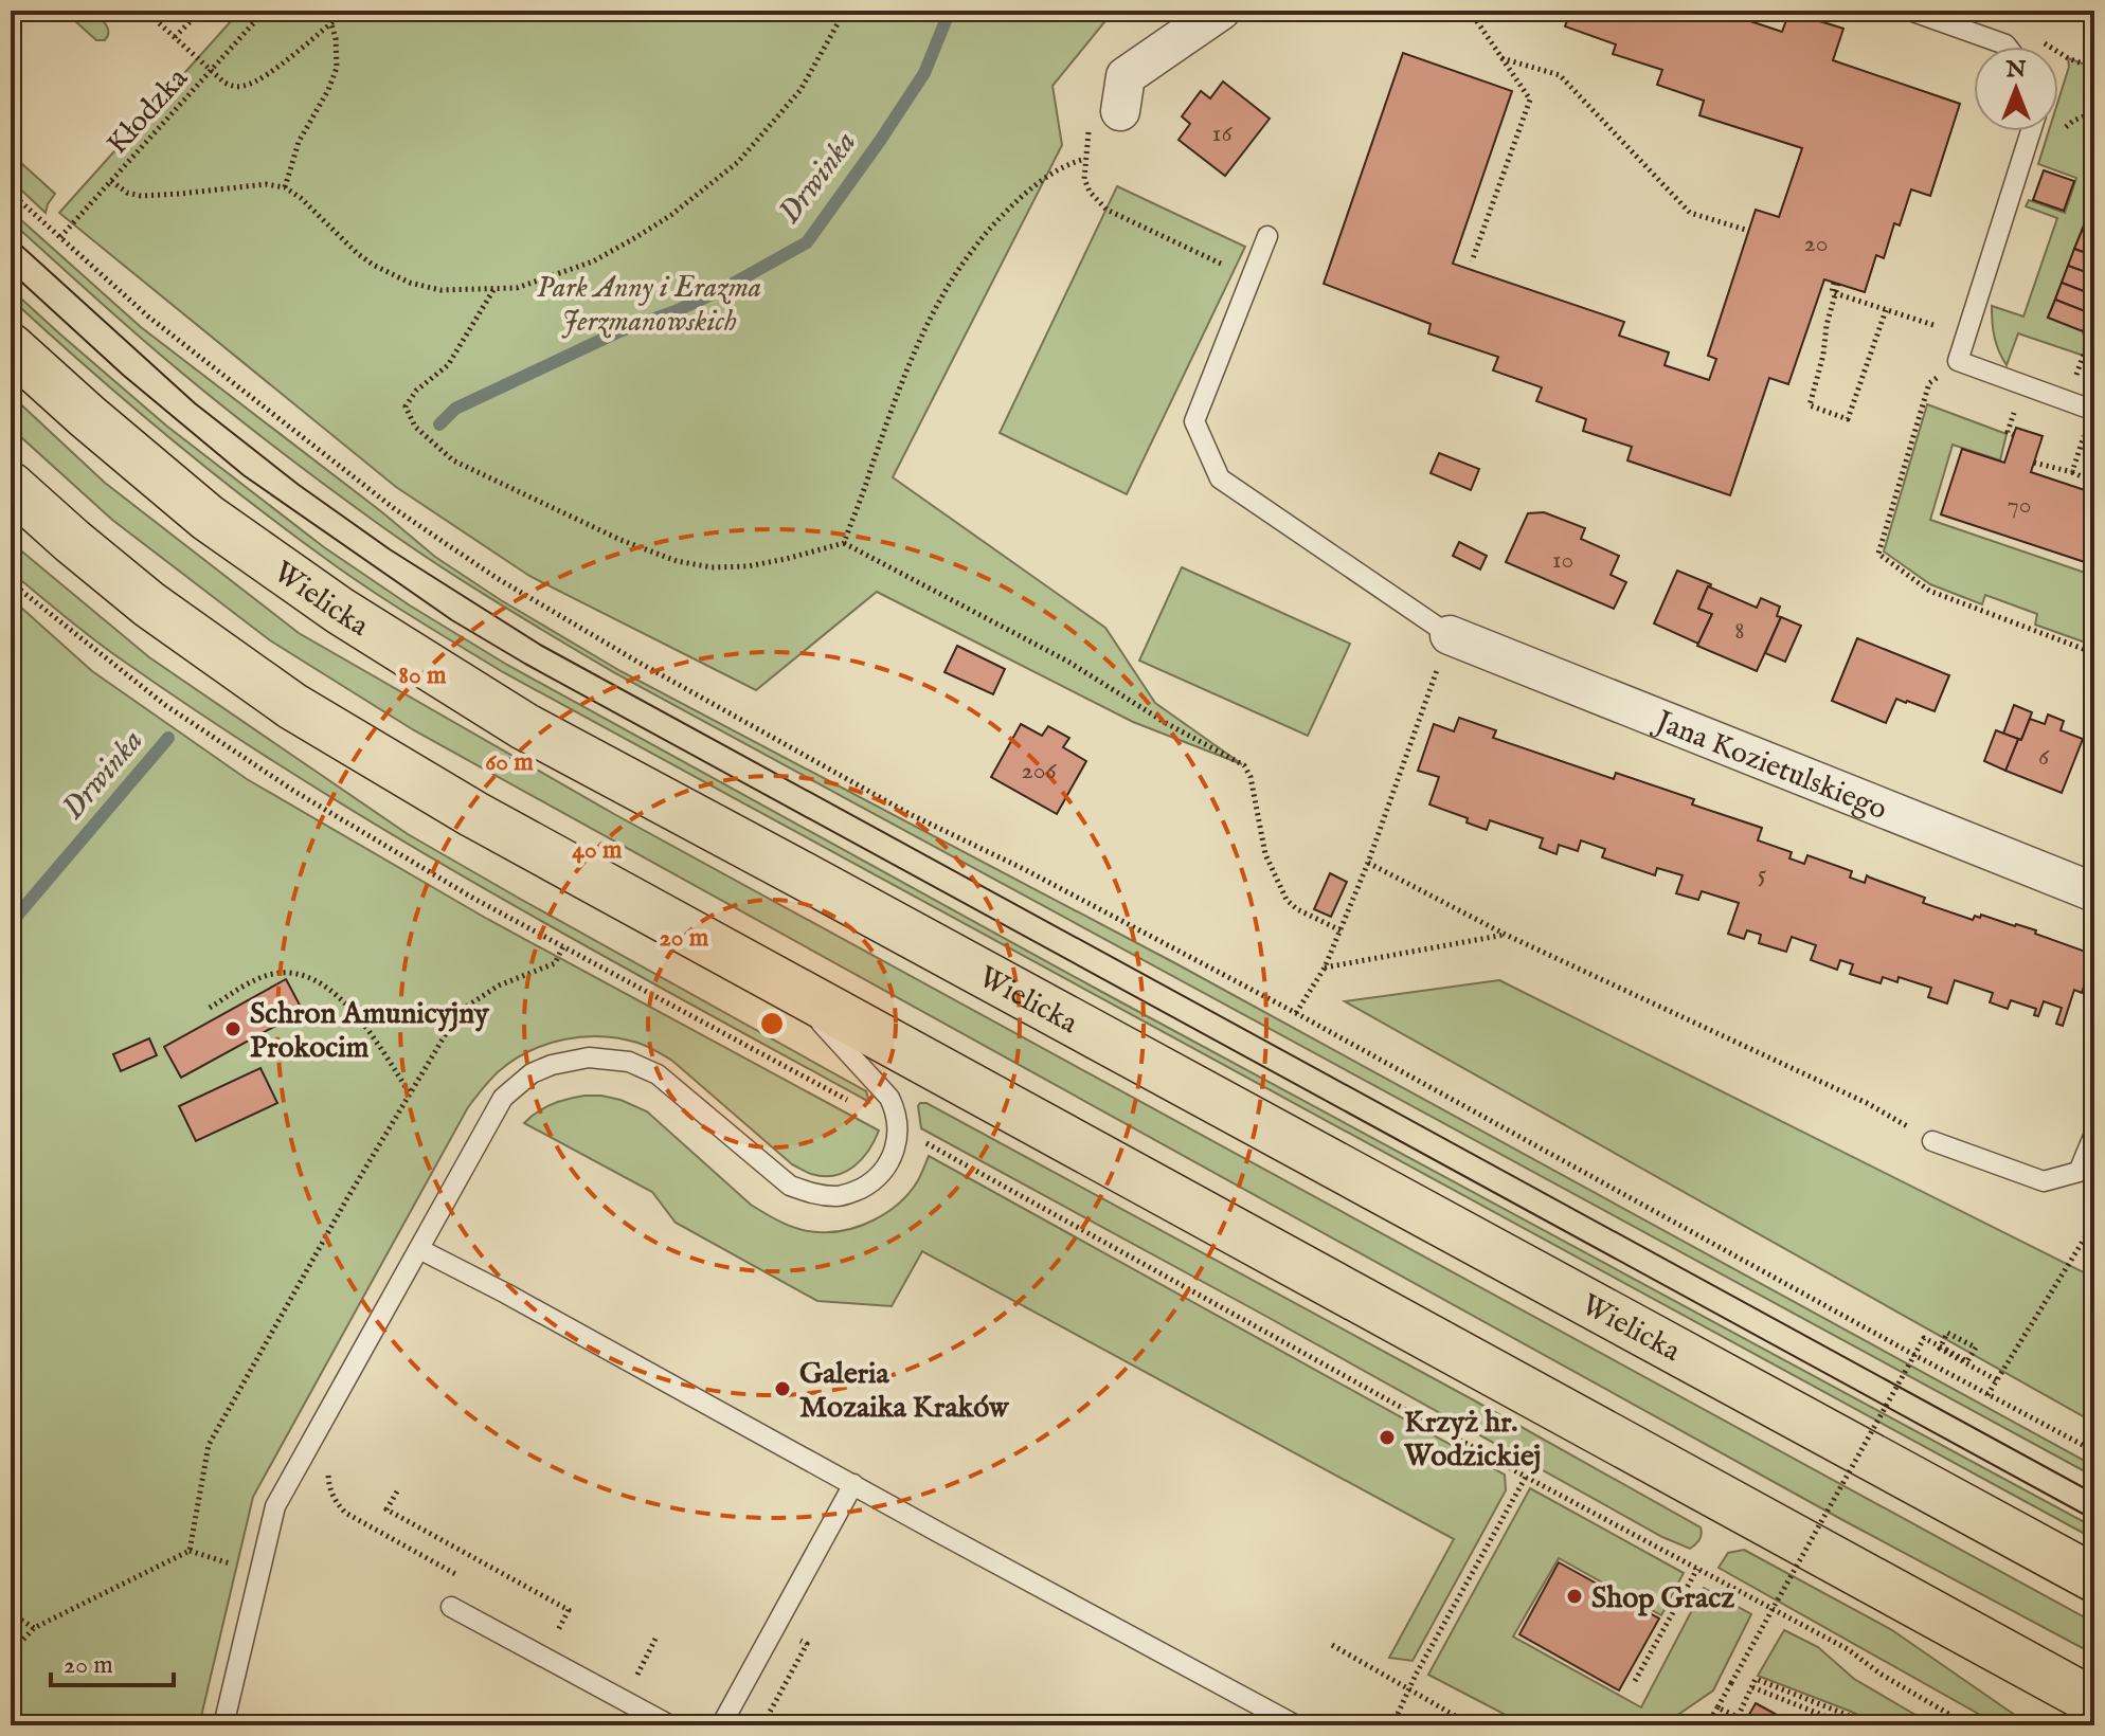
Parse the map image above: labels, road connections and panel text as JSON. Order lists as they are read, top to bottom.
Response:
{
  "streets": {
    "main road": ["Wielicka"],
    "street": ["Jana Kozietulskiego"],
    "path": ["Kłodzka"]
  },
  "water": ["Drwinka"],
  "parks": ["Park Anny i Erazma Jerzmanowskich"],
  "places": [
    "Schron Amunicyjny Prokocim",
    "Galeria Mozaika Kraków",
    "Krzyż hr. Wodzickiej",
    "Shop Gracz"
  ],
  "house_numbers": [
    "16",
    "20",
    "70",
    "10",
    "8",
    "6",
    "206",
    "5"
  ],
  "scale_bar": "20 m",
  "north": "top",
  "rings": [
    "80 m",
    "60 m",
    "40 m",
    "20 m"
  ]
}
